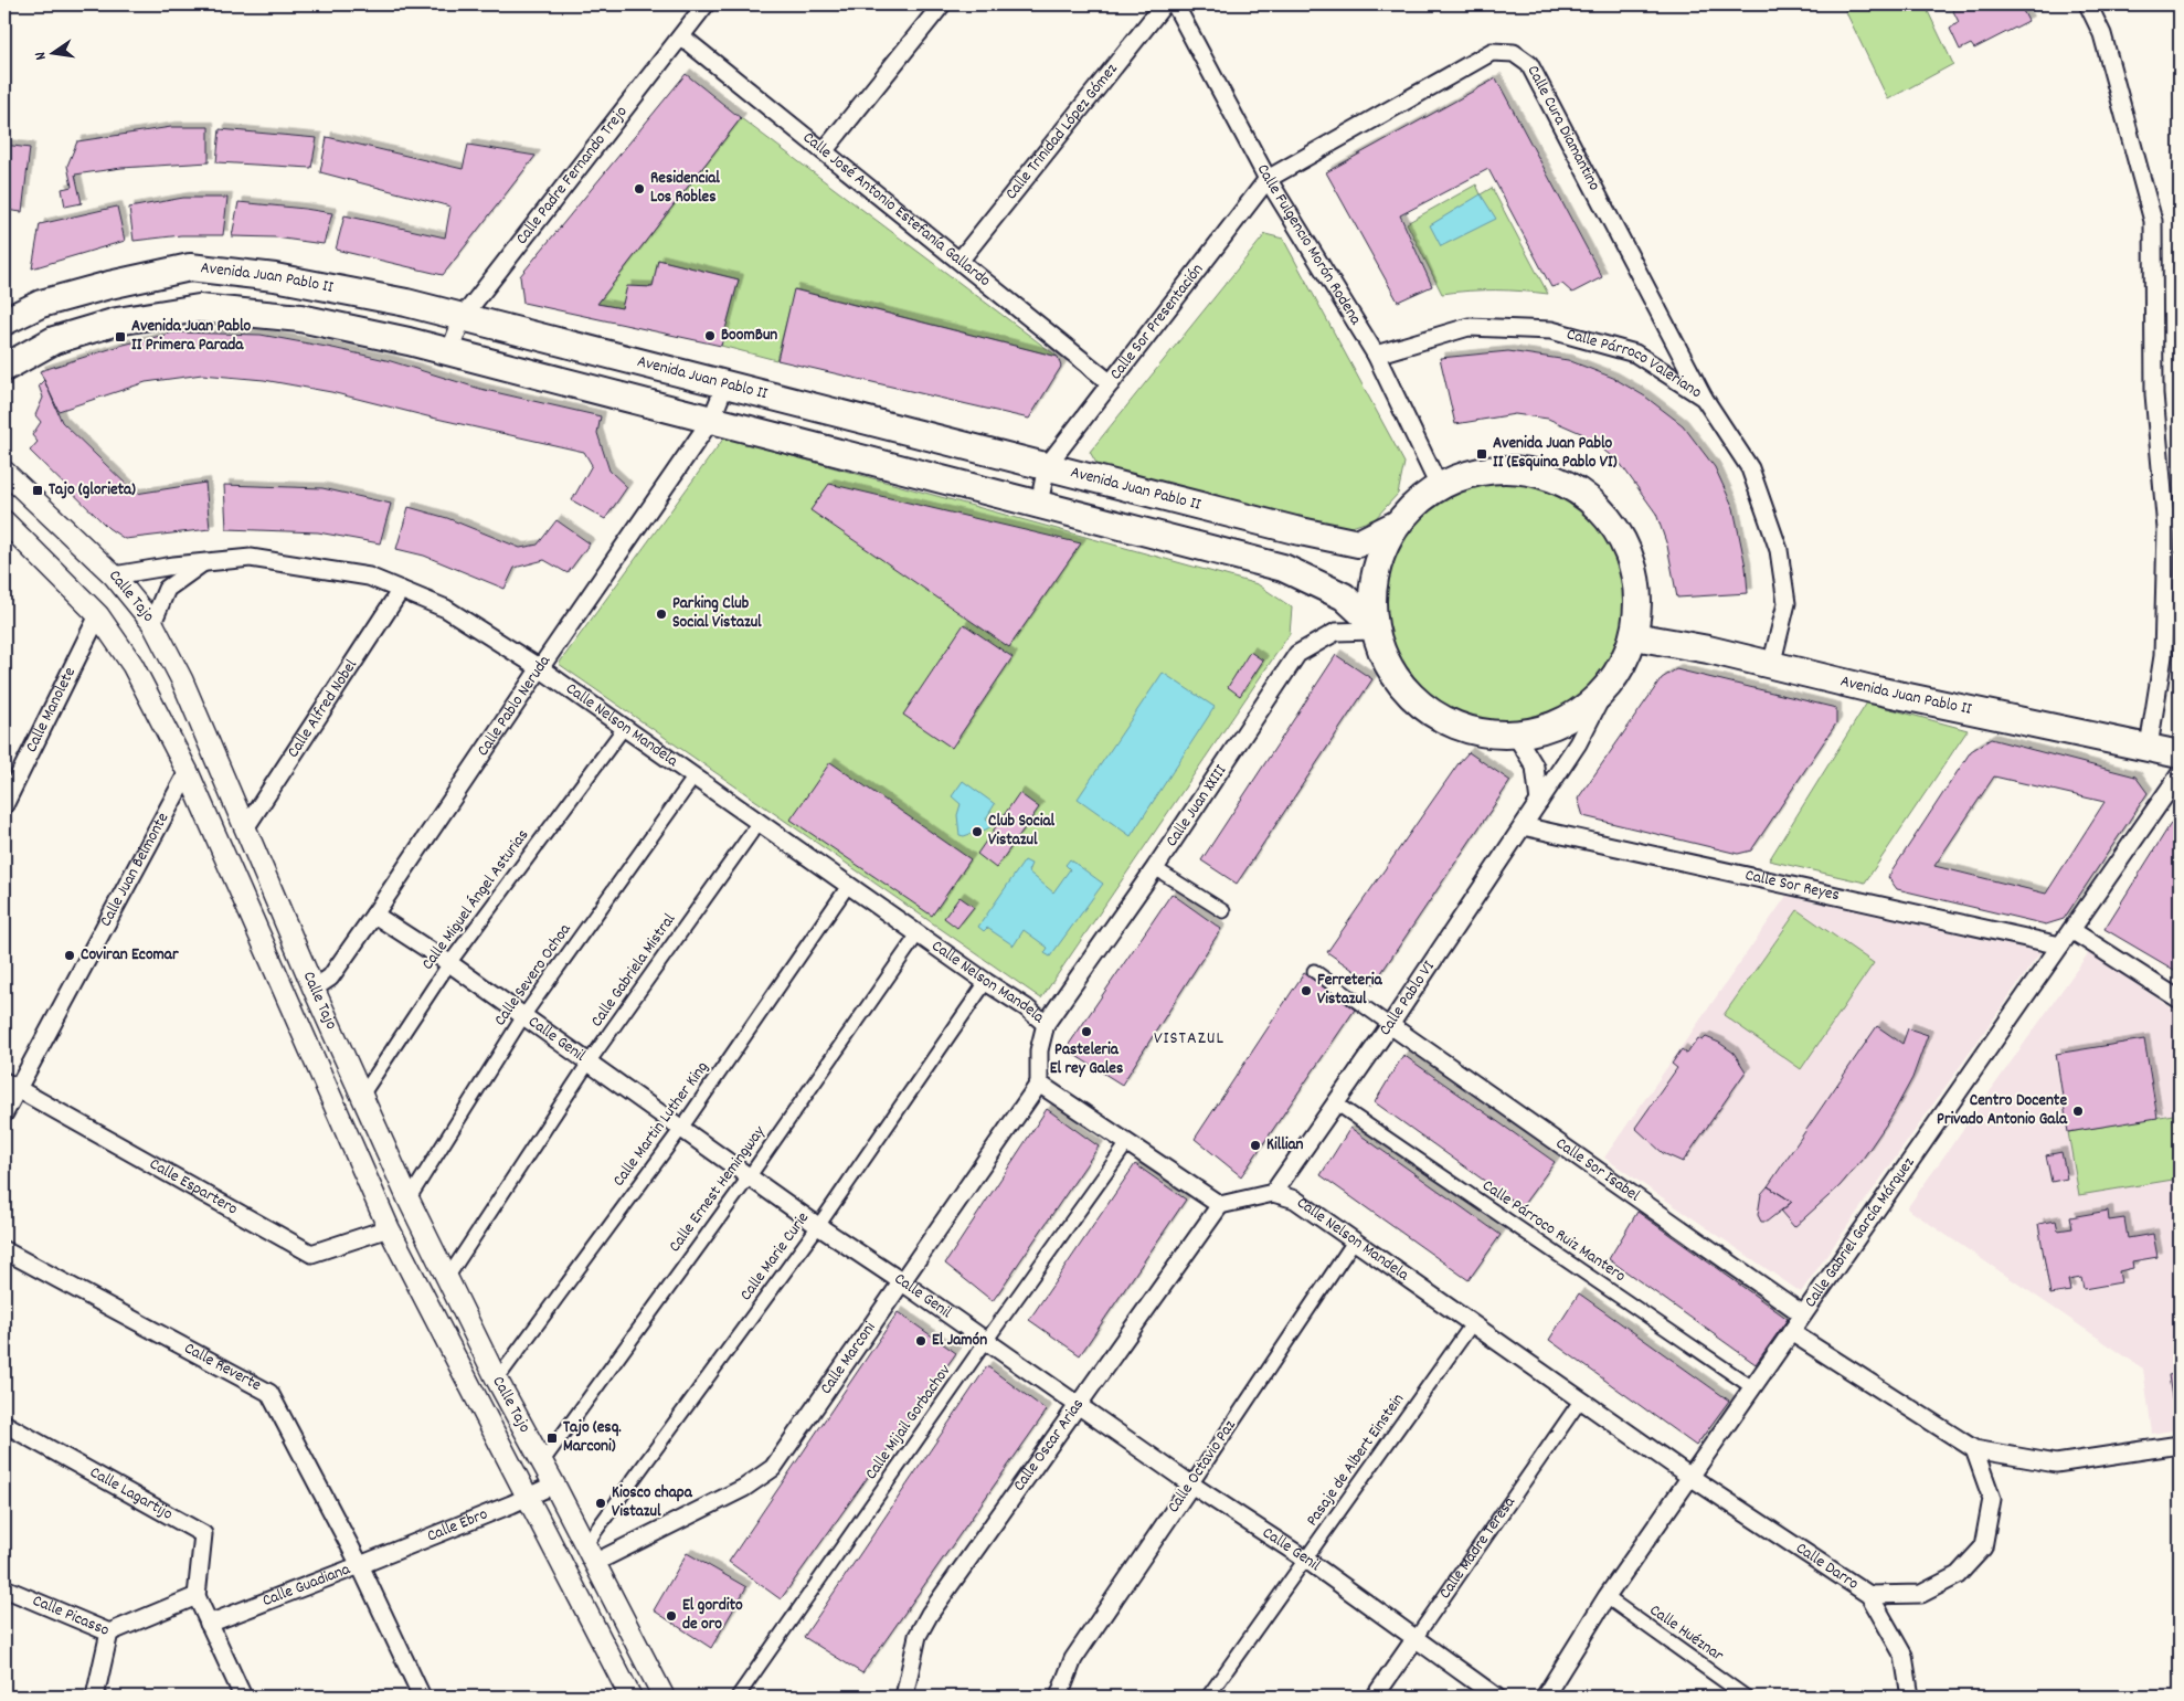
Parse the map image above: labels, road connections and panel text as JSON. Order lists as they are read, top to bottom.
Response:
{
  "streets": {
    "main road": ["Avenida Juan Pablo II"],
    "street": [
      "Calle Cura Diamantino",
      "Calle Trinidad López Gómez",
      "Calle Padre Fernando Trejo",
      "Calle José Antonio Estefanía Gallardo",
      "Calle Fulgencio Morón Rodena",
      "Calle Sor Presentación",
      "Calle Párroco Valeriano",
      "Calle Tajo",
      "Calle Pablo Neruda",
      "Calle Alfred Nobel",
      "Calle Manolete",
      "Calle Nelson Mandela",
      "Calle Juan XXIII",
      "Calle Juan Belmonte",
      "Calle Sor Reyes",
      "Calle Miguel Ángel Asturias",
      "Calle Gabriela Mistral",
      "Calle Severo Ochoa",
      "Calle Pablo VI",
      "Calle Genil",
      "Calle Martin Luther King",
      "Calle Sor Isabel",
      "Calle Espartero",
      "Calle Ernest Hemingway",
      "Calle Párroco Ruiz Mantero",
      "Calle Gabriel García Márquez",
      "Calle Marie Curie",
      "Calle Marconi",
      "Calle Reverte",
      "Calle Mijail Gorbachov",
      "Calle Oscar Arias",
      "Pasaje de Albert Einstein",
      "Calle Octavio Paz",
      "Calle Lagartijo",
      "Calle Ebro",
      "Calle Madre Teresa",
      "Calle Darro",
      "Calle Guadiana",
      "Calle Picasso",
      "Calle Huéznar"
    ]
  },
  "crossings": [
    ["Calle Cura Diamantino", "Calle Fulgencio Morón Rodena"],
    ["Calle Cura Diamantino", "Calle Sor Presentación"],
    ["Calle Cura Diamantino", "Calle Párroco Valeriano"],
    ["Calle Trinidad López Gómez", "Calle José Antonio Estefanía Gallardo"],
    ["Calle Padre Fernando Trejo", "Calle José Antonio Estefanía Gallardo"],
    ["Calle Padre Fernando Trejo", "Avenida Juan Pablo II"],
    ["Calle José Antonio Estefanía Gallardo", "Calle Sor Presentación"],
    ["Calle Fulgencio Morón Rodena", "Calle Sor Presentación"],
    ["Calle Fulgencio Morón Rodena", "Calle Párroco Valeriano"],
    ["Avenida Juan Pablo II", "Calle Sor Presentación"],
    ["Avenida Juan Pablo II", "Calle Párroco Valeriano"],
    ["Avenida Juan Pablo II", "Calle Pablo Neruda"],
    ["Avenida Juan Pablo II", "Calle Juan XXIII"],
    ["Calle Tajo", "Calle Pablo Neruda"],
    ["Calle Tajo", "Calle Alfred Nobel"],
    ["Calle Tajo", "Calle Manolete"],
    ["Calle Tajo", "Calle Nelson Mandela"],
    ["Calle Tajo", "Calle Juan Belmonte"],
    ["Calle Tajo", "Calle Miguel Ángel Asturias"],
    ["Calle Tajo", "Calle Gabriela Mistral"],
    ["Calle Tajo", "Calle Severo Ochoa"],
    ["Calle Tajo", "Calle Martin Luther King"],
    ["Calle Tajo", "Calle Espartero"],
    ["Calle Tajo", "Calle Ernest Hemingway"],
    ["Calle Tajo", "Calle Marie Curie"],
    ["Calle Tajo", "Calle Marconi"],
    ["Calle Tajo", "Calle Ebro"],
    ["Calle Pablo Neruda", "Calle Nelson Mandela"],
    ["Calle Pablo Neruda", "Calle Genil"],
    ["Calle Alfred Nobel", "Calle Nelson Mandela"],
    ["Calle Nelson Mandela", "Calle Juan XXIII"],
    ["Calle Nelson Mandela", "Calle Miguel Ángel Asturias"],
    ["Calle Nelson Mandela", "Calle Gabriela Mistral"],
    ["Calle Nelson Mandela", "Calle Severo Ochoa"],
    ["Calle Nelson Mandela", "Calle Pablo VI"],
    ["Calle Nelson Mandela", "Calle Martin Luther King"],
    ["Calle Nelson Mandela", "Calle Ernest Hemingway"],
    ["Calle Nelson Mandela", "Calle Gabriel García Márquez"],
    ["Calle Nelson Mandela", "Calle Marie Curie"],
    ["Calle Nelson Mandela", "Calle Marconi"],
    ["Calle Nelson Mandela", "Pasaje de Albert Einstein"],
    ["Calle Nelson Mandela", "Calle Octavio Paz"],
    ["Calle Nelson Mandela", "Calle Madre Teresa"],
    ["Calle Nelson Mandela", "Calle Darro"],
    ["Calle Juan Belmonte", "Calle Espartero"],
    ["Calle Sor Reyes", "Calle Pablo VI"],
    ["Calle Sor Reyes", "Calle Gabriel García Márquez"],
    ["Calle Miguel Ángel Asturias", "Calle Genil"],
    ["Calle Gabriela Mistral", "Calle Genil"],
    ["Calle Severo Ochoa", "Calle Genil"],
    ["Calle Pablo VI", "Calle Sor Isabel"],
    ["Calle Pablo VI", "Calle Párroco Ruiz Mantero"],
    ["Calle Genil", "Calle Martin Luther King"],
    ["Calle Genil", "Calle Ernest Hemingway"],
    ["Calle Genil", "Calle Marie Curie"],
    ["Calle Genil", "Calle Marconi"],
    ["Calle Genil", "Calle Mijail Gorbachov"],
    ["Calle Genil", "Calle Oscar Arias"],
    ["Calle Genil", "Pasaje de Albert Einstein"],
    ["Calle Genil", "Calle Octavio Paz"],
    ["Calle Genil", "Calle Madre Teresa"],
    ["Calle Sor Isabel", "Calle Gabriel García Márquez"],
    ["Calle Párroco Ruiz Mantero", "Calle Gabriel García Márquez"],
    ["Calle Gabriel García Márquez", "Calle Darro"],
    ["Calle Gabriel García Márquez", "Calle Huéznar"],
    ["Calle Marie Curie", "Calle Marconi"],
    ["Calle Reverte", "Calle Ebro"],
    ["Calle Reverte", "Calle Guadiana"],
    ["Calle Lagartijo", "Calle Picasso"],
    ["Calle Ebro", "Calle Guadiana"]
  ],
  "districts": ["VISTAZUL"],
  "places": {
    "other": [
      "Residencial Los Robles",
      "BoomBun",
      "Parking Club Social Vistazul",
      "Club Social Vistazul",
      "Coviran Ecomar",
      "Ferreteria Vistazul",
      "Pasteleria El rey Gales",
      "Centro Docente Privado Antonio Gala",
      "Killian",
      "El Jamón",
      "Kiosco chapa Vistazul",
      "El gordito de oro"
    ],
    "transit": [
      "Avenida Juan Pablo II Primera Parada",
      "Avenida Juan Pablo II (Esquina Pablo VI)",
      "Tajo (glorieta)",
      "Tajo (esq. Marconi)"
    ]
  },
  "north": "left"
}
